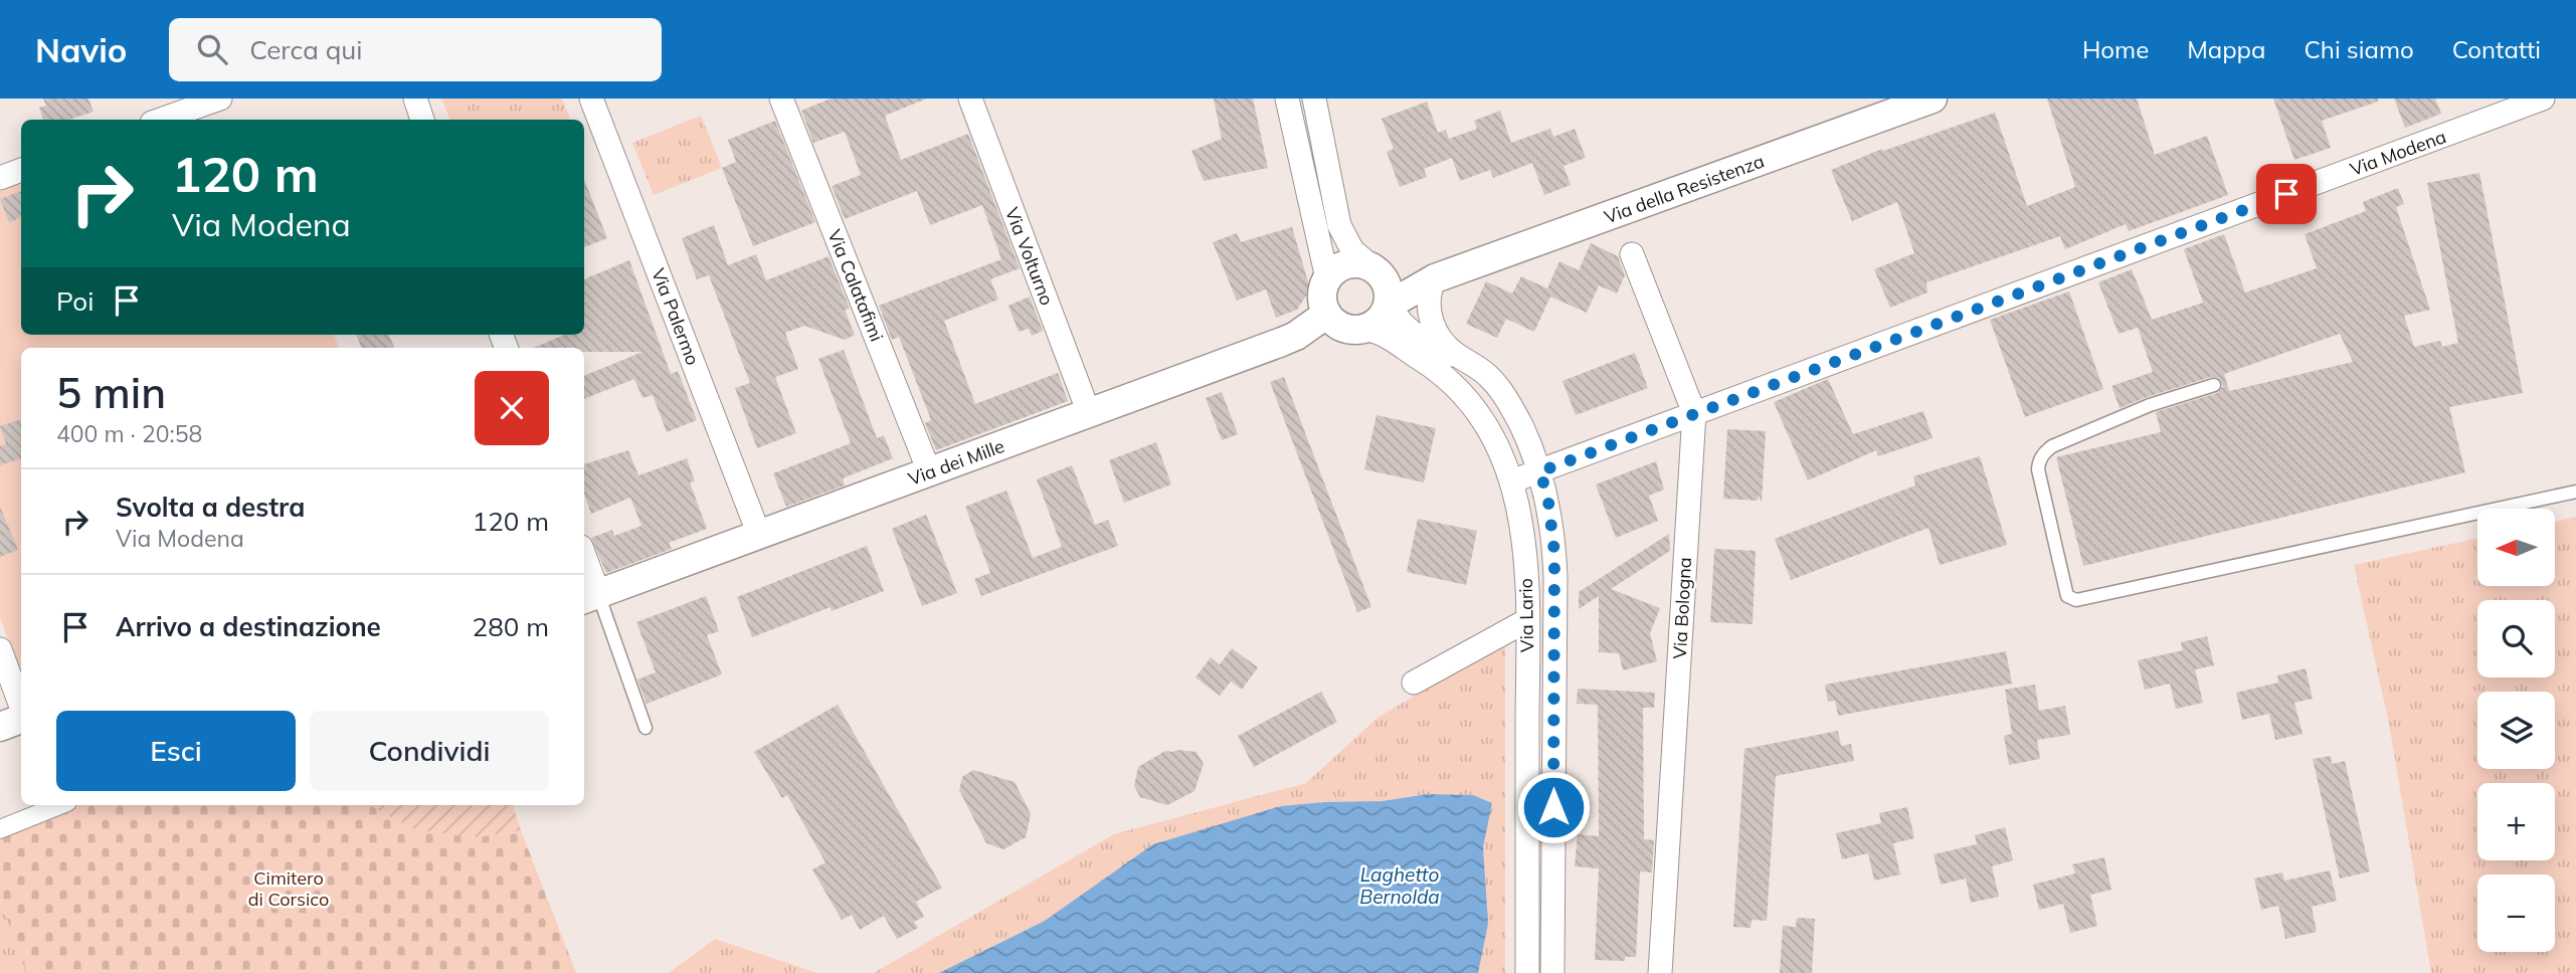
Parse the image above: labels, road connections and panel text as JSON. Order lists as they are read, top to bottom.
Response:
{
  "streets": {
    "street": [
      "Via Modena",
      "Via della Resistenza",
      "Via Volturno",
      "Via Calatafimi",
      "Via Palermo",
      "Via dei Mille",
      "Via Bologna",
      "Via Lario"
    ]
  },
  "crossings": [
    ["Via Modena", "Via Bologna"],
    ["Via Modena", "Via Lario"],
    ["Via della Resistenza", "Via dei Mille"],
    ["Via della Resistenza", "Via Lario"],
    ["Via Volturno", "Via dei Mille"],
    ["Via Calatafimi", "Via dei Mille"],
    ["Via Palermo", "Via dei Mille"],
    ["Via dei Mille", "Via Lario"]
  ],
  "water": ["Laghetto Bernolda"],
  "parks": ["Cimitero di Corsico"],
  "north": "left",
  "page": {
    "header": "Navio",
    "search": "Cerca qui",
    "nav": [
      "Home",
      "Mappa",
      "Chi siamo",
      "Contatti"
    ],
    "turn": ["120 m", "Via Modena"],
    "then": "Poi",
    "heading": ["5 min", "400 m · 20:58"],
    "list": [
      {
        "name": "Svolta a destra",
        "note": "Via Modena",
        "value": "120 m"
      },
      {
        "name": "Arrivo a destinazione",
        "value": "280 m"
      }
    ],
    "map_buttons": ["+", "−"],
    "buttons": ["Esci", "Condividi"]
  }
}
